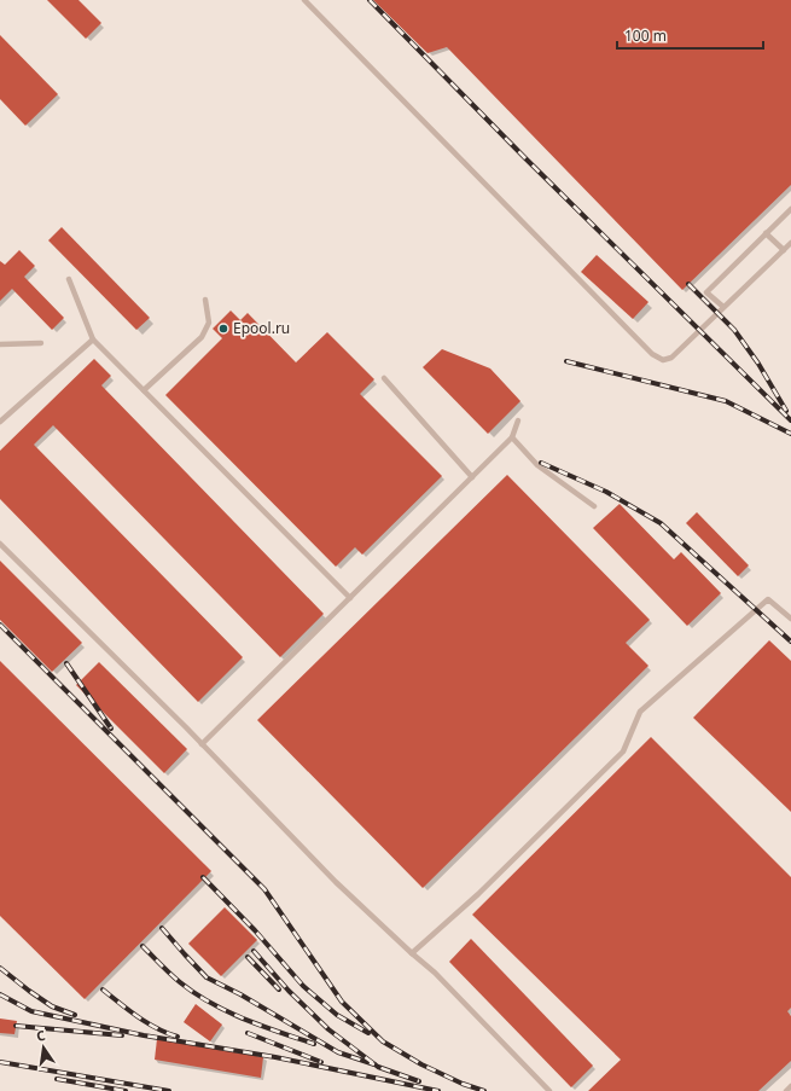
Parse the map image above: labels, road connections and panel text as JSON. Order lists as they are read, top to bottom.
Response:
{
  "places": ["Epool.ru"],
  "scale_bar": "100 m",
  "north": "top"
}
